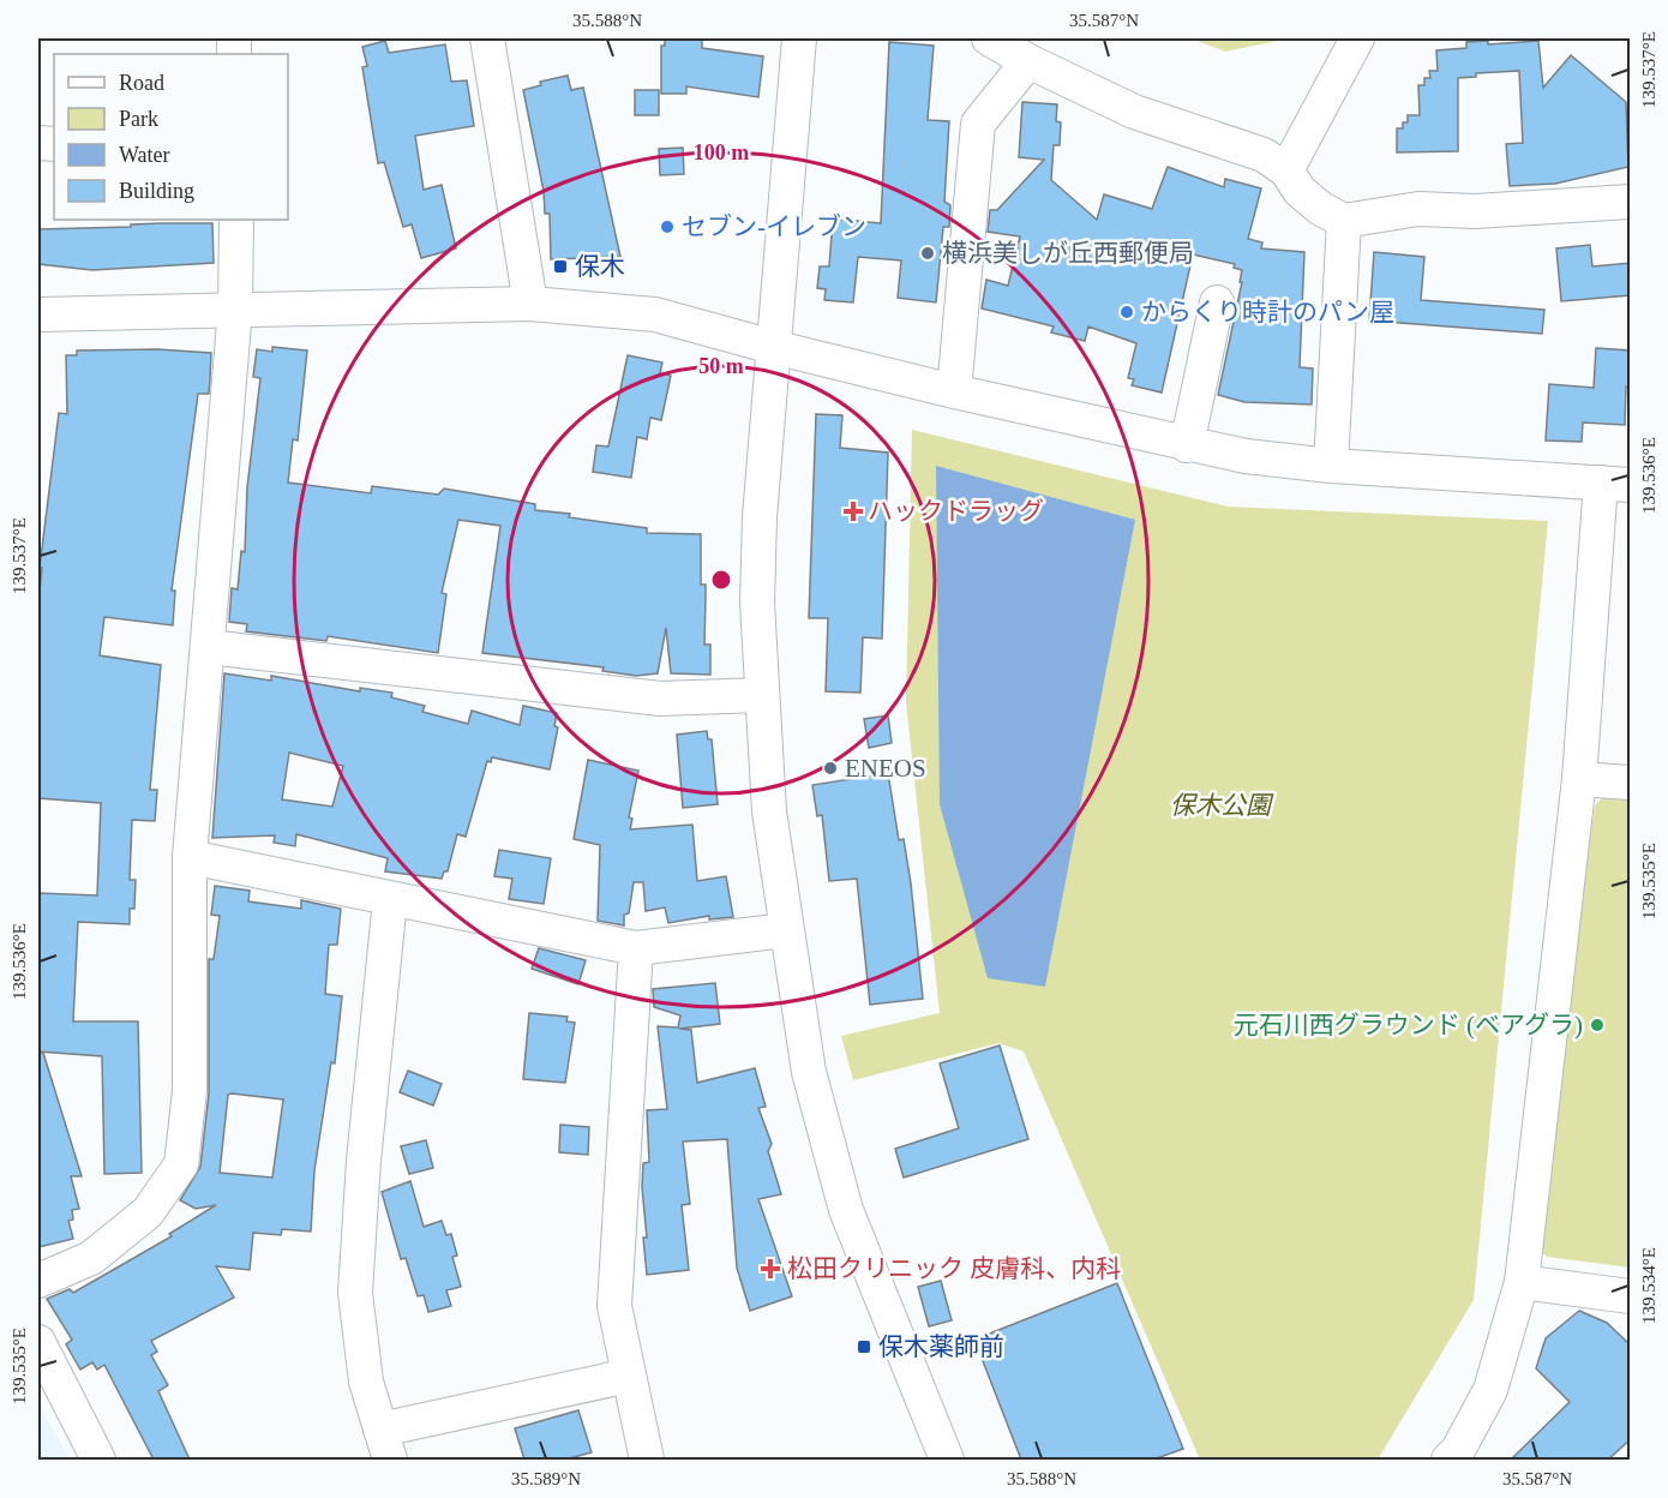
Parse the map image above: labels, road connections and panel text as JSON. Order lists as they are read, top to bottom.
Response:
{
  "parks": ["保木公園"],
  "places": {
    "other": [
      "セブン-イレブン",
      "横浜美しが丘西郵便局",
      "からくり時計のパン屋",
      "ENEOS",
      "元石川西グラウンド (ベアグラ)"
    ],
    "transit": ["保木", "保木薬師前"],
    "health": ["ハックドラッグ", "松田クリニック 皮膚科、内科"]
  },
  "legend": [
    "Road",
    "Park",
    "Water",
    "Building"
  ],
  "coordinates": [
    "35.588°N",
    "35.587°N",
    "139.537°E",
    "139.536°E",
    "139.535°E",
    "139.534°E",
    "35.589°N"
  ],
  "rings": ["100 m", "50 m"]
}
